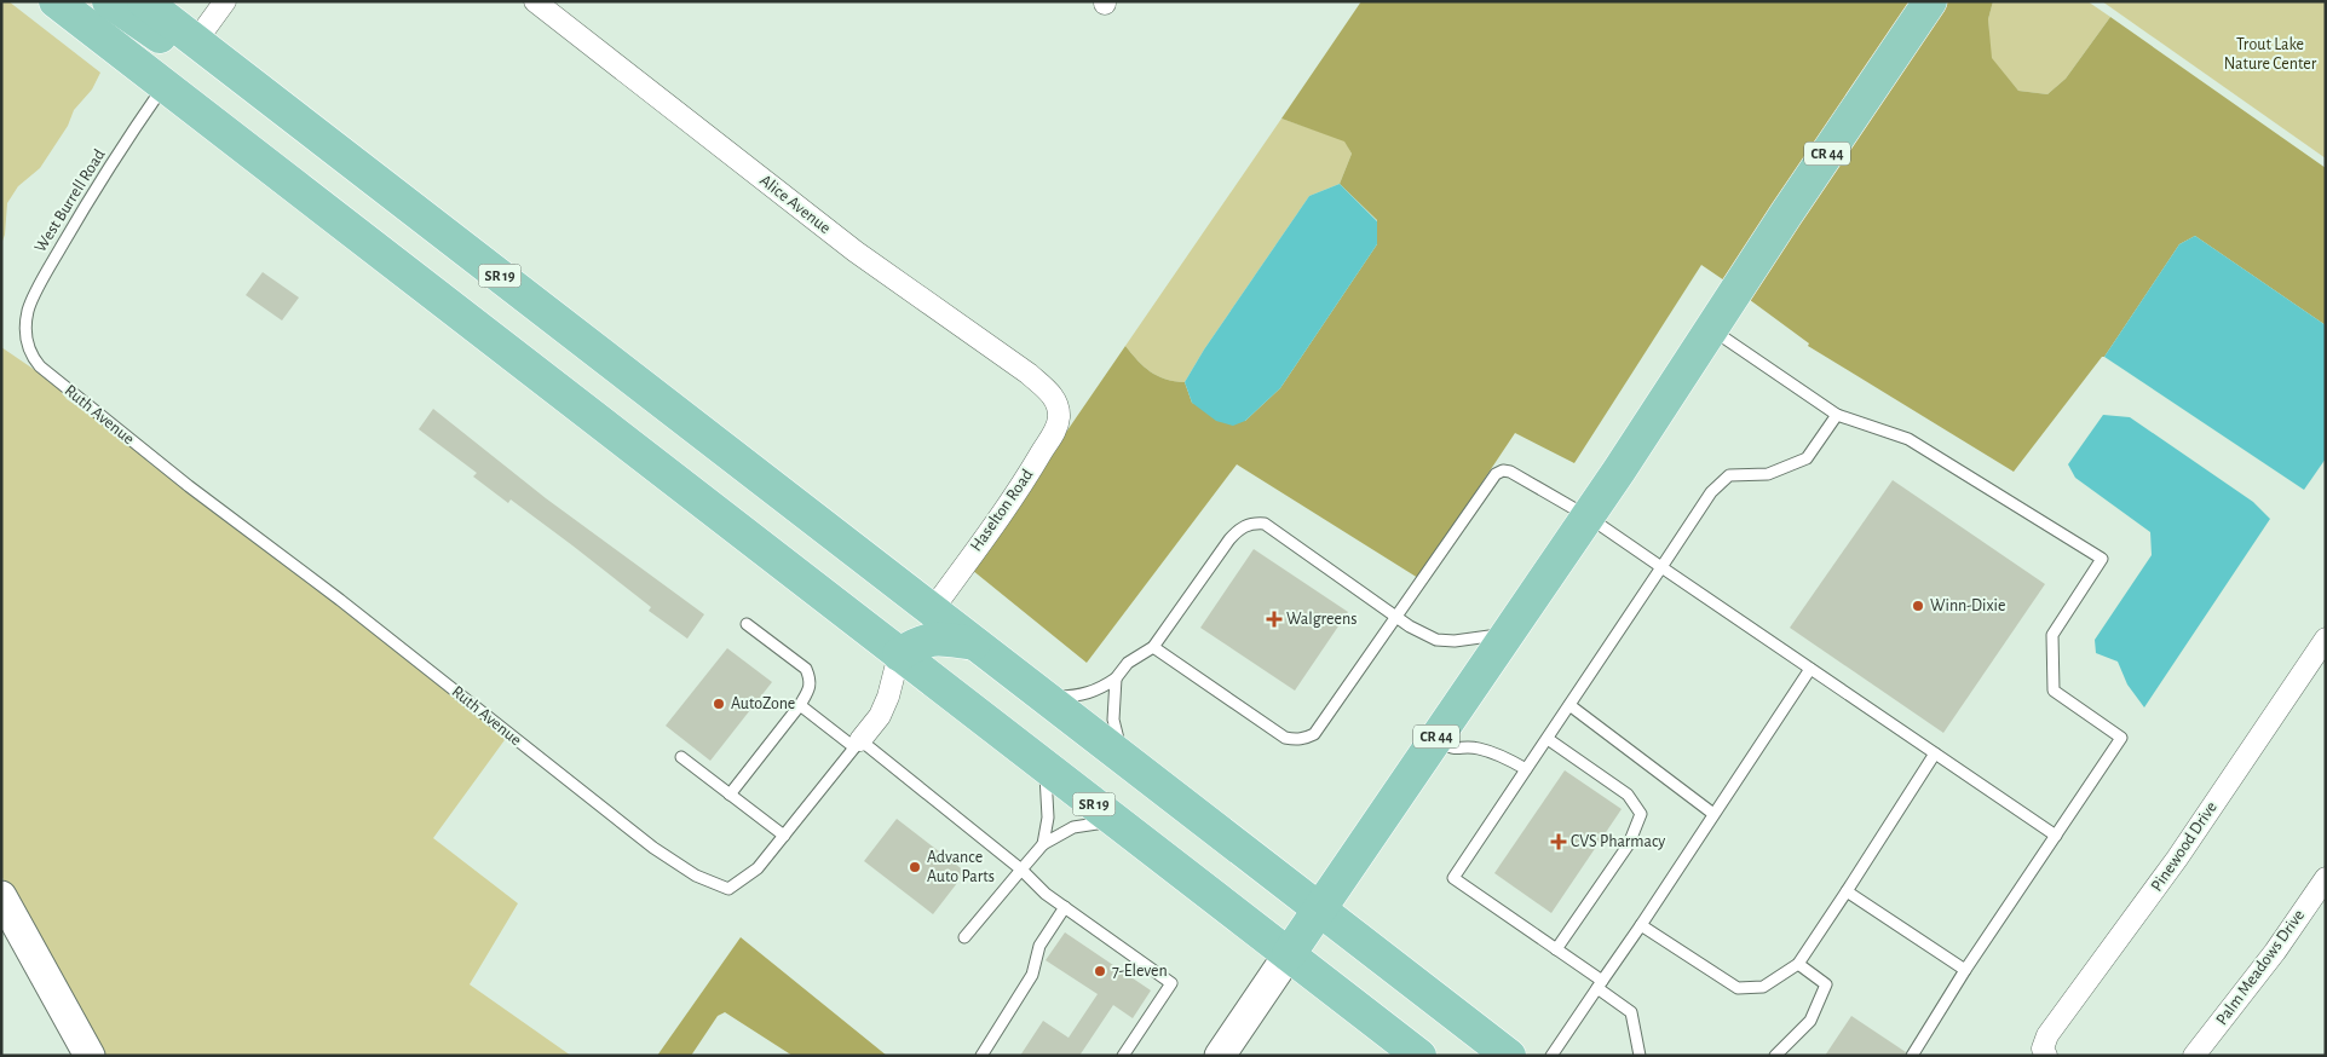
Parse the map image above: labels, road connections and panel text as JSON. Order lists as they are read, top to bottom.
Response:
{
  "streets": {
    "main road": ["CR 44", "SR 19"],
    "street": [
      "Alice Avenue",
      "Ruth Avenue",
      "Haselton Road",
      "Pinewood Drive",
      "Palm Meadows Drive"
    ],
    "lane": ["West Burrell Road"]
  },
  "crossings": [
    ["CR 44", "SR 19"],
    ["West Burrell Road", "SR 19"],
    ["West Burrell Road", "Ruth Avenue"],
    ["Alice Avenue", "Haselton Road"],
    ["SR 19", "Ruth Avenue"],
    ["SR 19", "Haselton Road"]
  ],
  "parks": ["Trout Lake Nature Center"],
  "places": {
    "other": [
      "Winn-Dixie",
      "AutoZone",
      "Advance Auto Parts",
      "7-Eleven"
    ],
    "health": ["Walgreens", "CVS Pharmacy"]
  }
}
